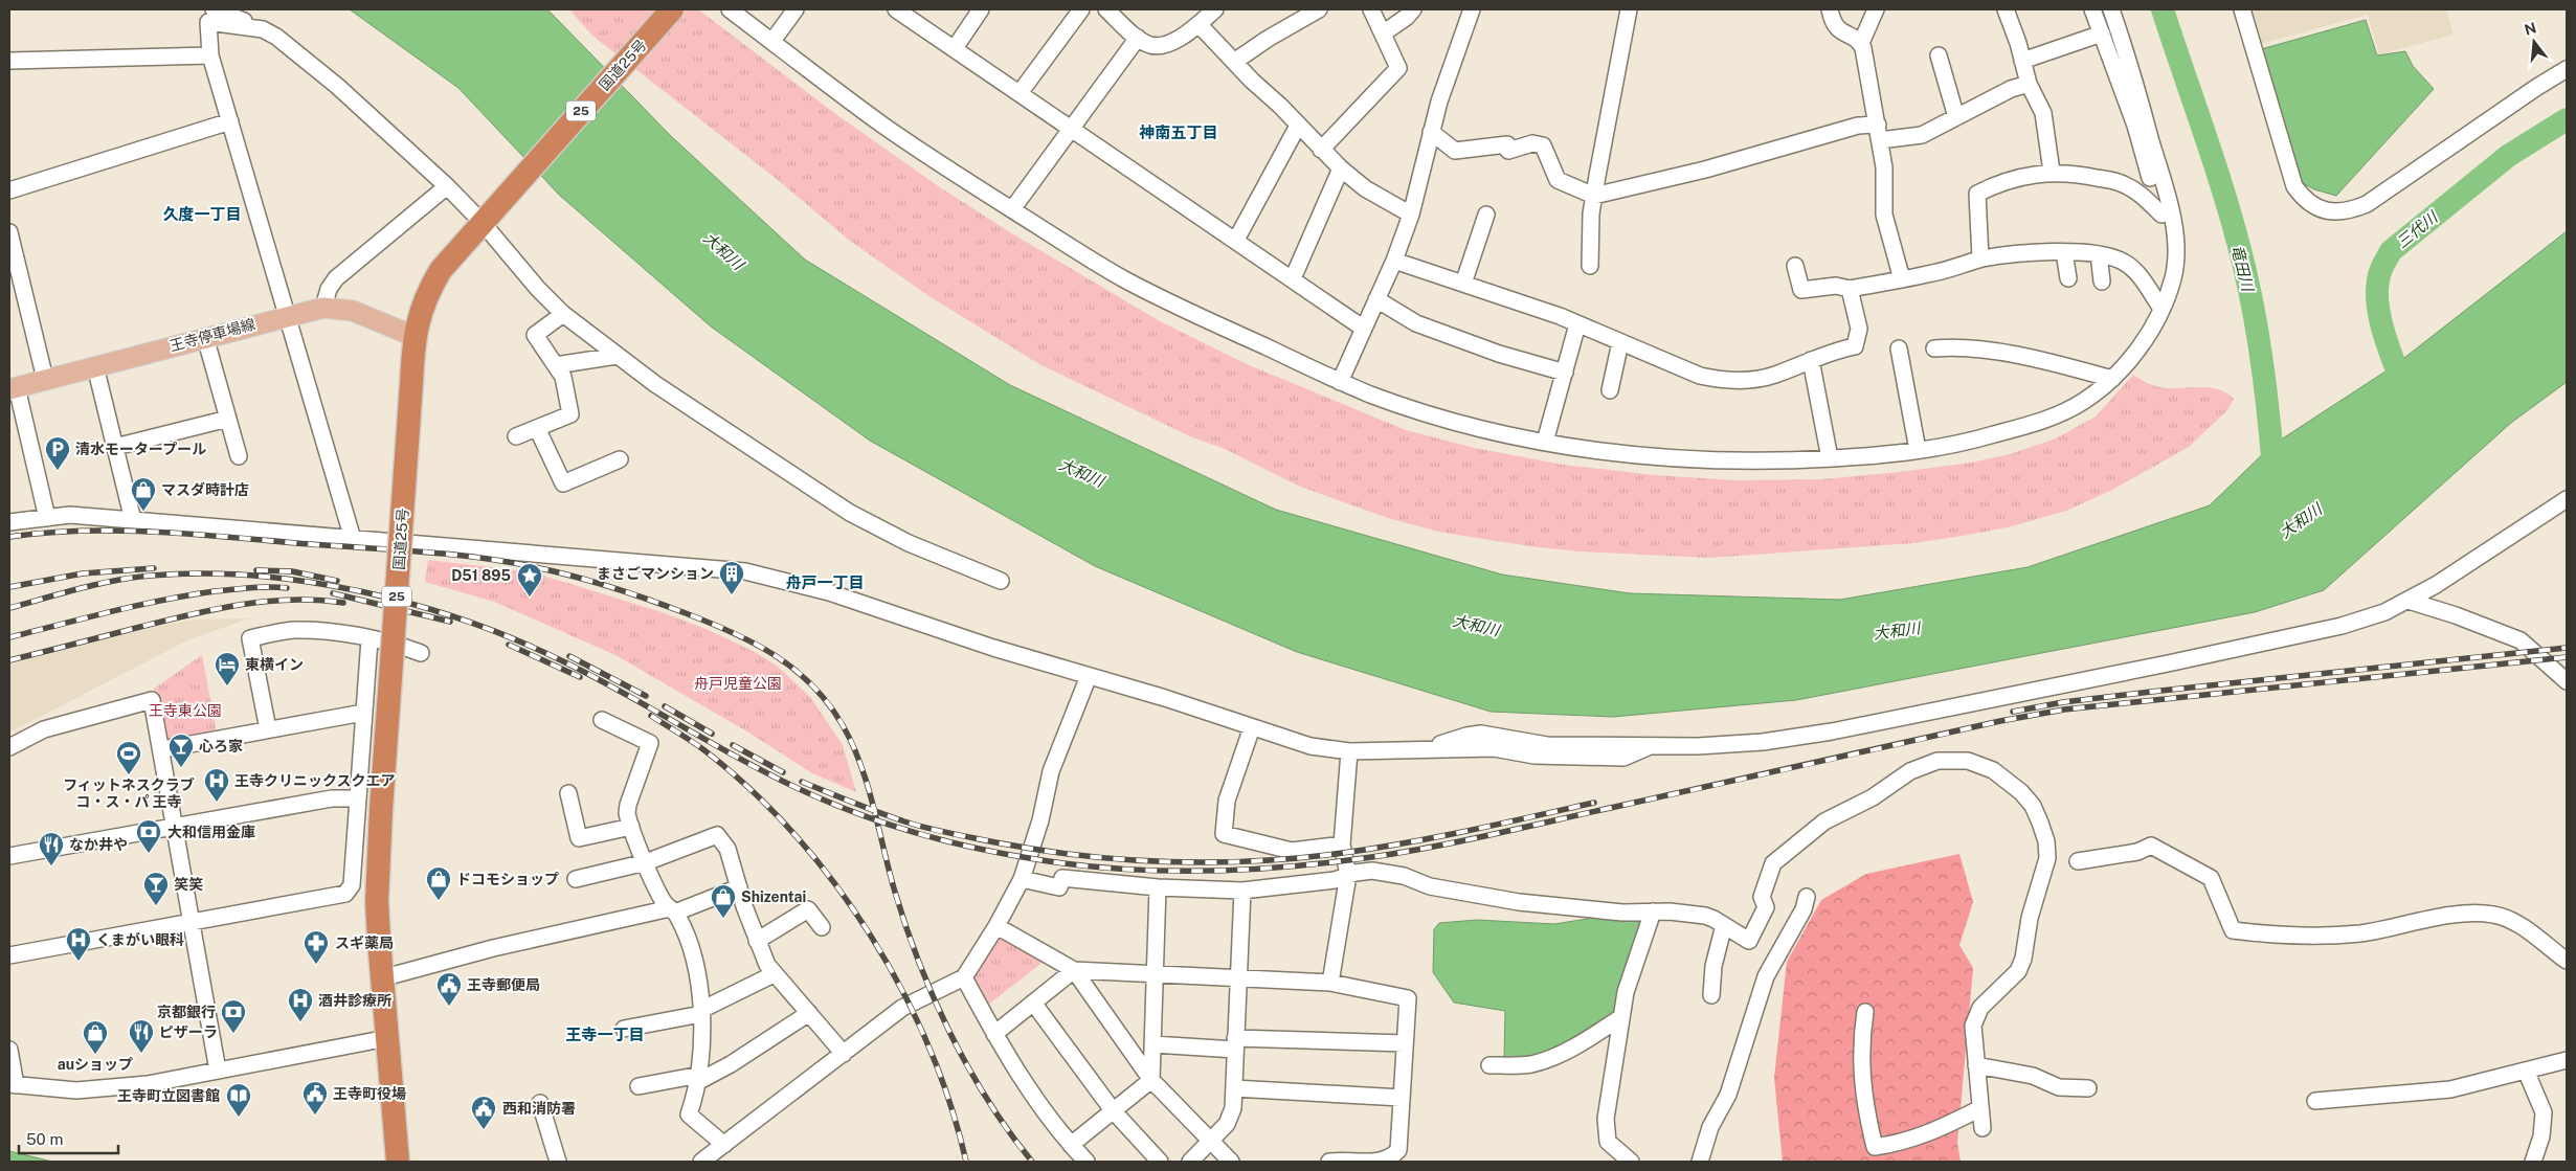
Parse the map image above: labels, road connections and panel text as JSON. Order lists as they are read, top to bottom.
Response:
{
  "streets": {
    "highway": ["国道25号", "25"],
    "main road": ["王寺停車場線"]
  },
  "crossings": [
    ["国道25号", "王寺停車場線"]
  ],
  "districts": [
    "神南五丁目",
    "久度一丁目",
    "舟戸一丁目",
    "王寺一丁目"
  ],
  "water": ["三代川", "大和川", "竜田川"],
  "parks": ["舟戸児童公園", "王寺東公園"],
  "places": {
    "parking": ["清水モータープール"],
    "shop": [
      "マスダ時計店",
      "ドコモショップ",
      "Shizentai",
      "auショップ"
    ],
    "building": ["まさごマンション"],
    "place": ["D51 895"],
    "hotel": ["東横イン"],
    "bar": ["心ろ家", "笑笑"],
    "sports": ["フィットネスクラブ コ・ス・パ 王寺"],
    "hospital": ["王寺クリニックスクエア", "くまがい眼科", "酒井診療所"],
    "bank": ["大和信用金庫", "京都銀行"],
    "restaurant": ["なか井や", "ピザーラ"],
    "pharmacy": ["スギ薬局"],
    "public building": ["王寺郵便局", "王寺町役場", "西和消防署"],
    "library": ["王寺町立図書館"]
  },
  "scale_bar": "50 m",
  "north": "top"
}
